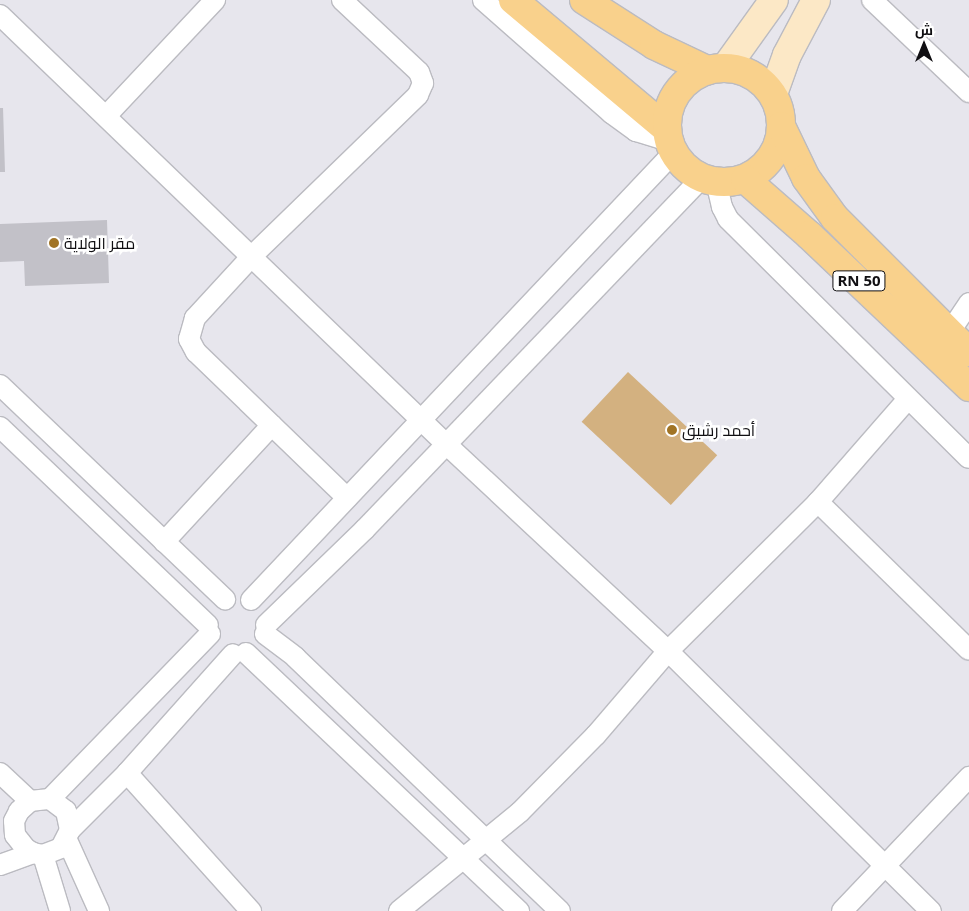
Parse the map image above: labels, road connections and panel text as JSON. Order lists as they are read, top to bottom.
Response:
{
  "streets": {
    "main road": ["RN 50"]
  },
  "places": ["مقر الولاية", "أحمد رشيق"],
  "north": "top"
}
